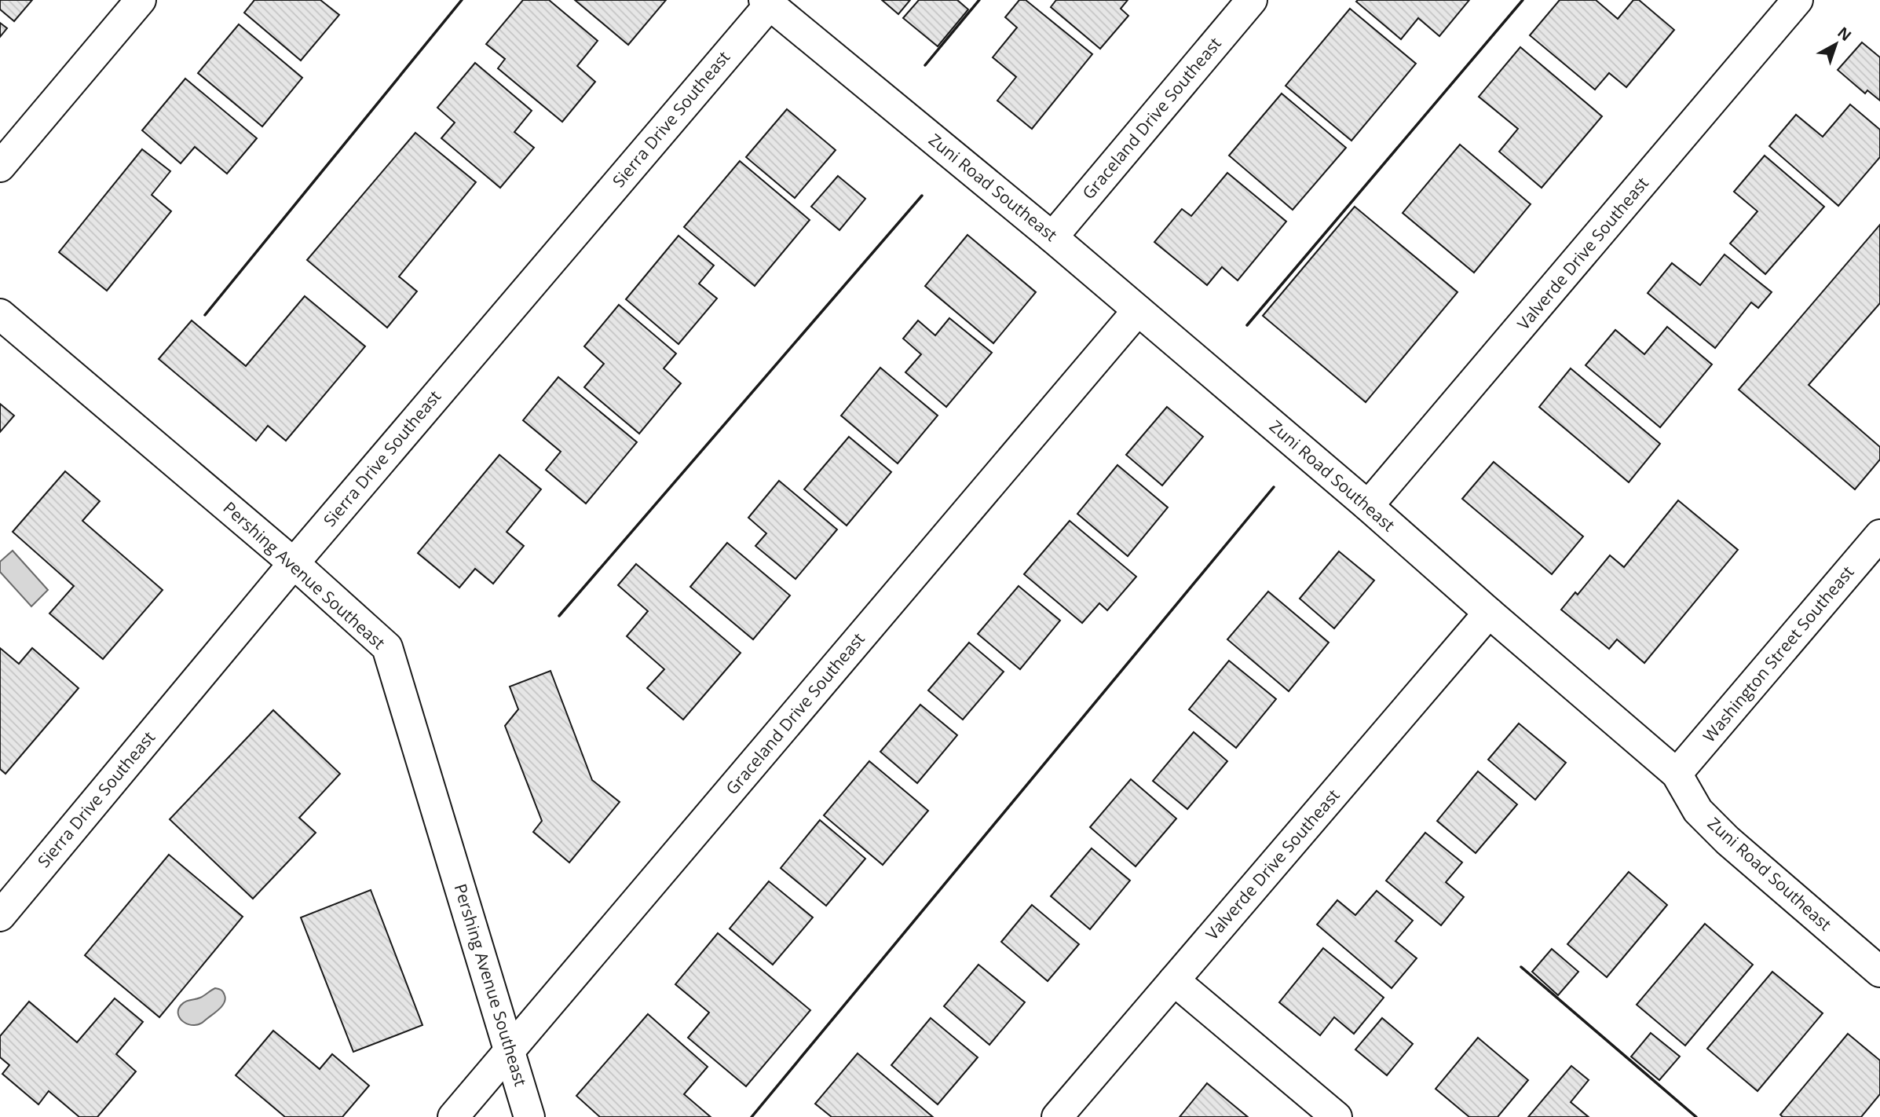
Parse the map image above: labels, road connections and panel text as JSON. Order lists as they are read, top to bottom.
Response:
{
  "streets": {
    "street": [
      "Graceland Drive Southeast",
      "Sierra Drive Southeast",
      "Zuni Road Southeast",
      "Valverde Drive Southeast",
      "Pershing Avenue Southeast",
      "Washington Street Southeast"
    ]
  },
  "crossings": [
    ["Graceland Drive Southeast", "Zuni Road Southeast"],
    ["Graceland Drive Southeast", "Pershing Avenue Southeast"],
    ["Sierra Drive Southeast", "Zuni Road Southeast"],
    ["Sierra Drive Southeast", "Pershing Avenue Southeast"],
    ["Zuni Road Southeast", "Valverde Drive Southeast"],
    ["Zuni Road Southeast", "Washington Street Southeast"]
  ],
  "north": "top right"
}
